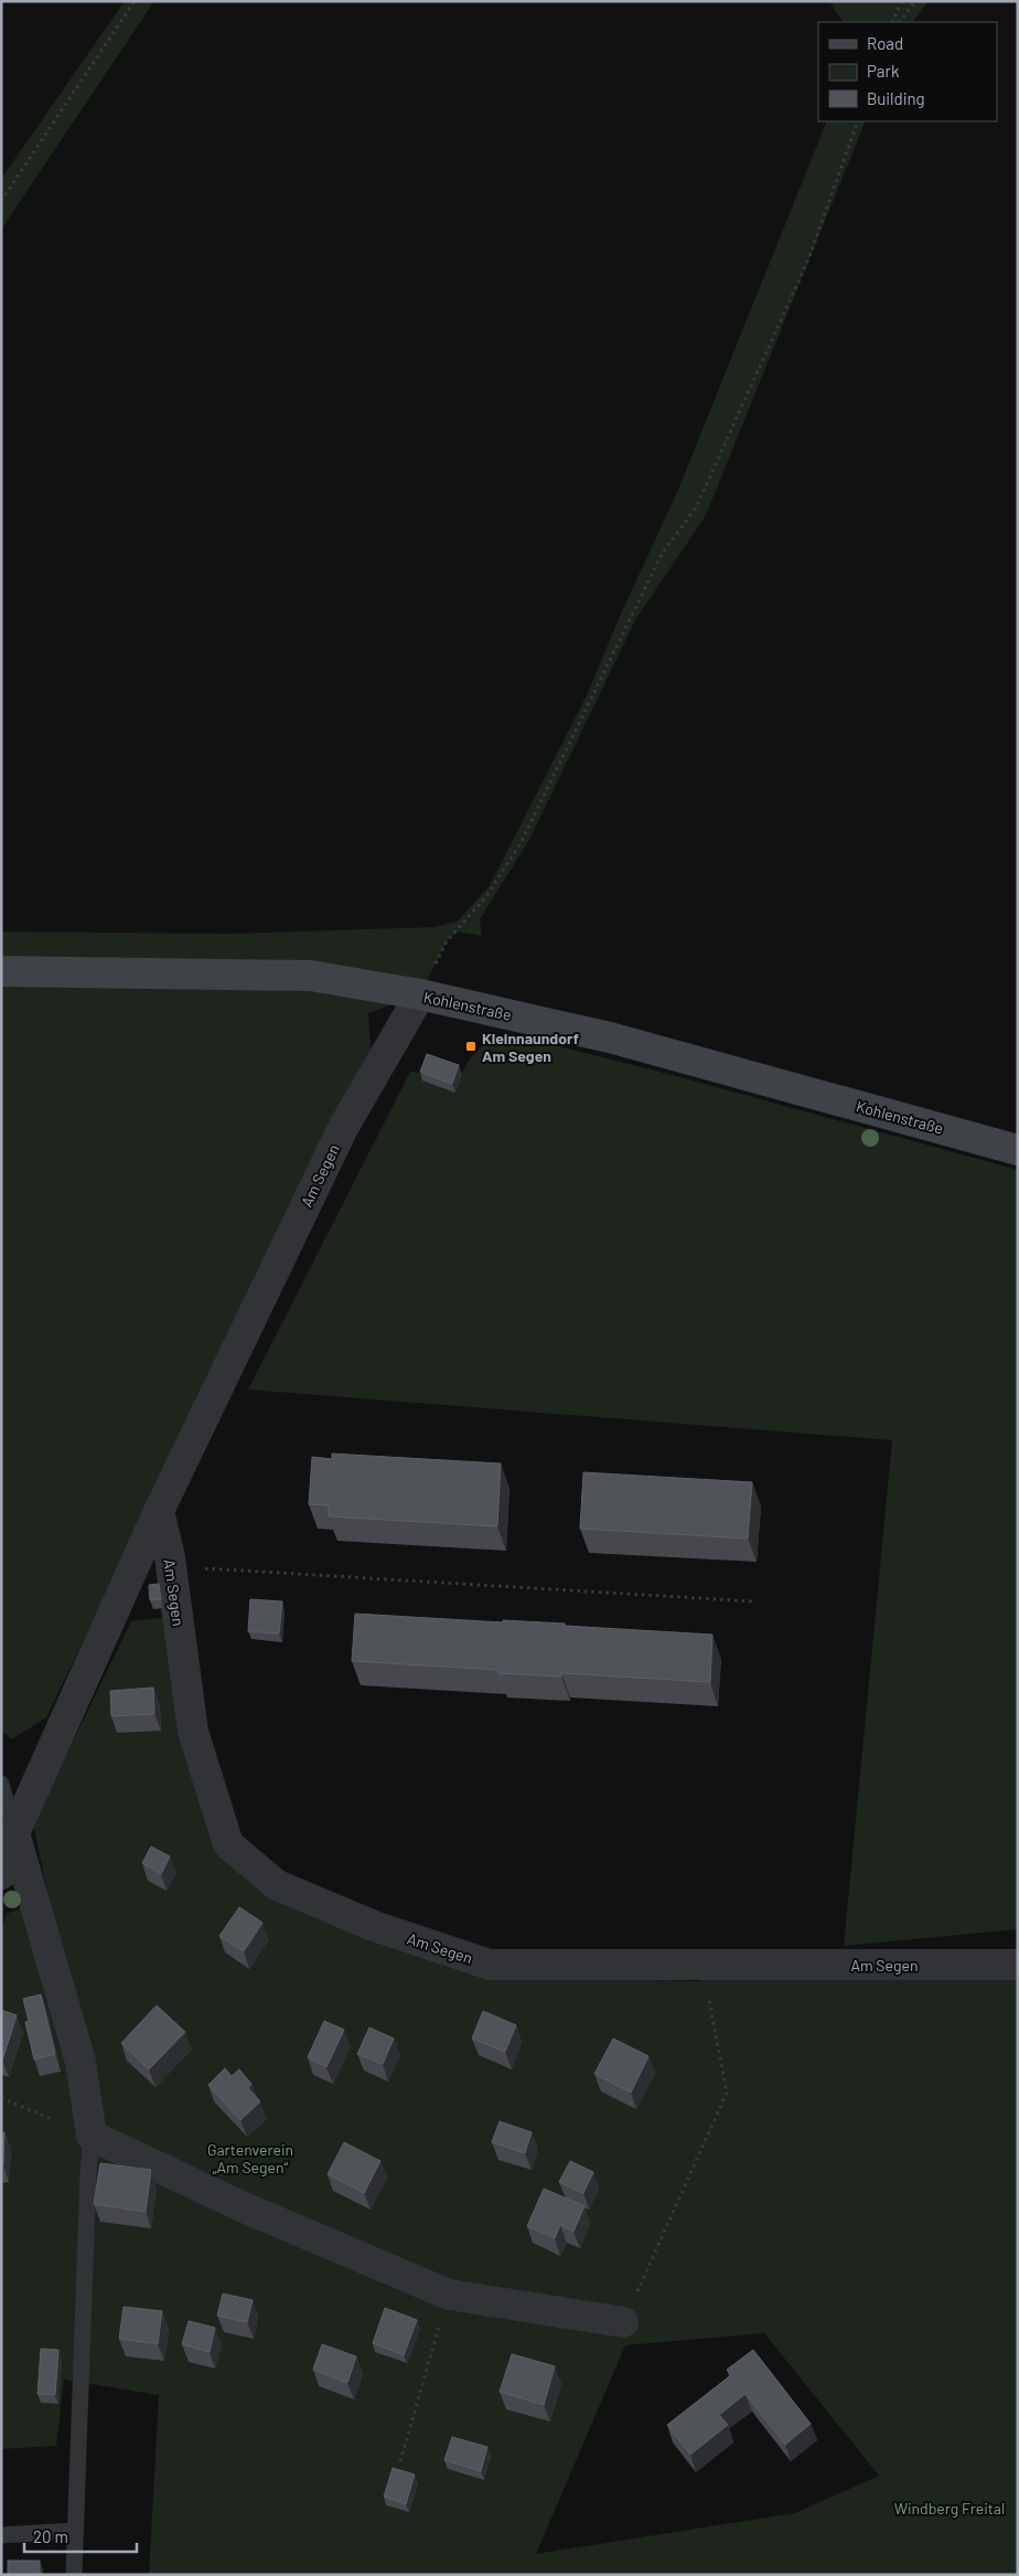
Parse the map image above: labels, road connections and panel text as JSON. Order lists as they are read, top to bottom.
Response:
{
  "streets": {
    "street": ["Kohlenstraße", "Am Segen"]
  },
  "crossings": [
    ["Kohlenstraße", "Am Segen"]
  ],
  "parks": ["Gartenverein „Am Segen“", "Windberg Freital"],
  "places": {
    "transit": ["Kleinnaundorf Am Segen"]
  },
  "legend": ["Road", "Park", "Building"],
  "scale_bar": "20 m"
}
